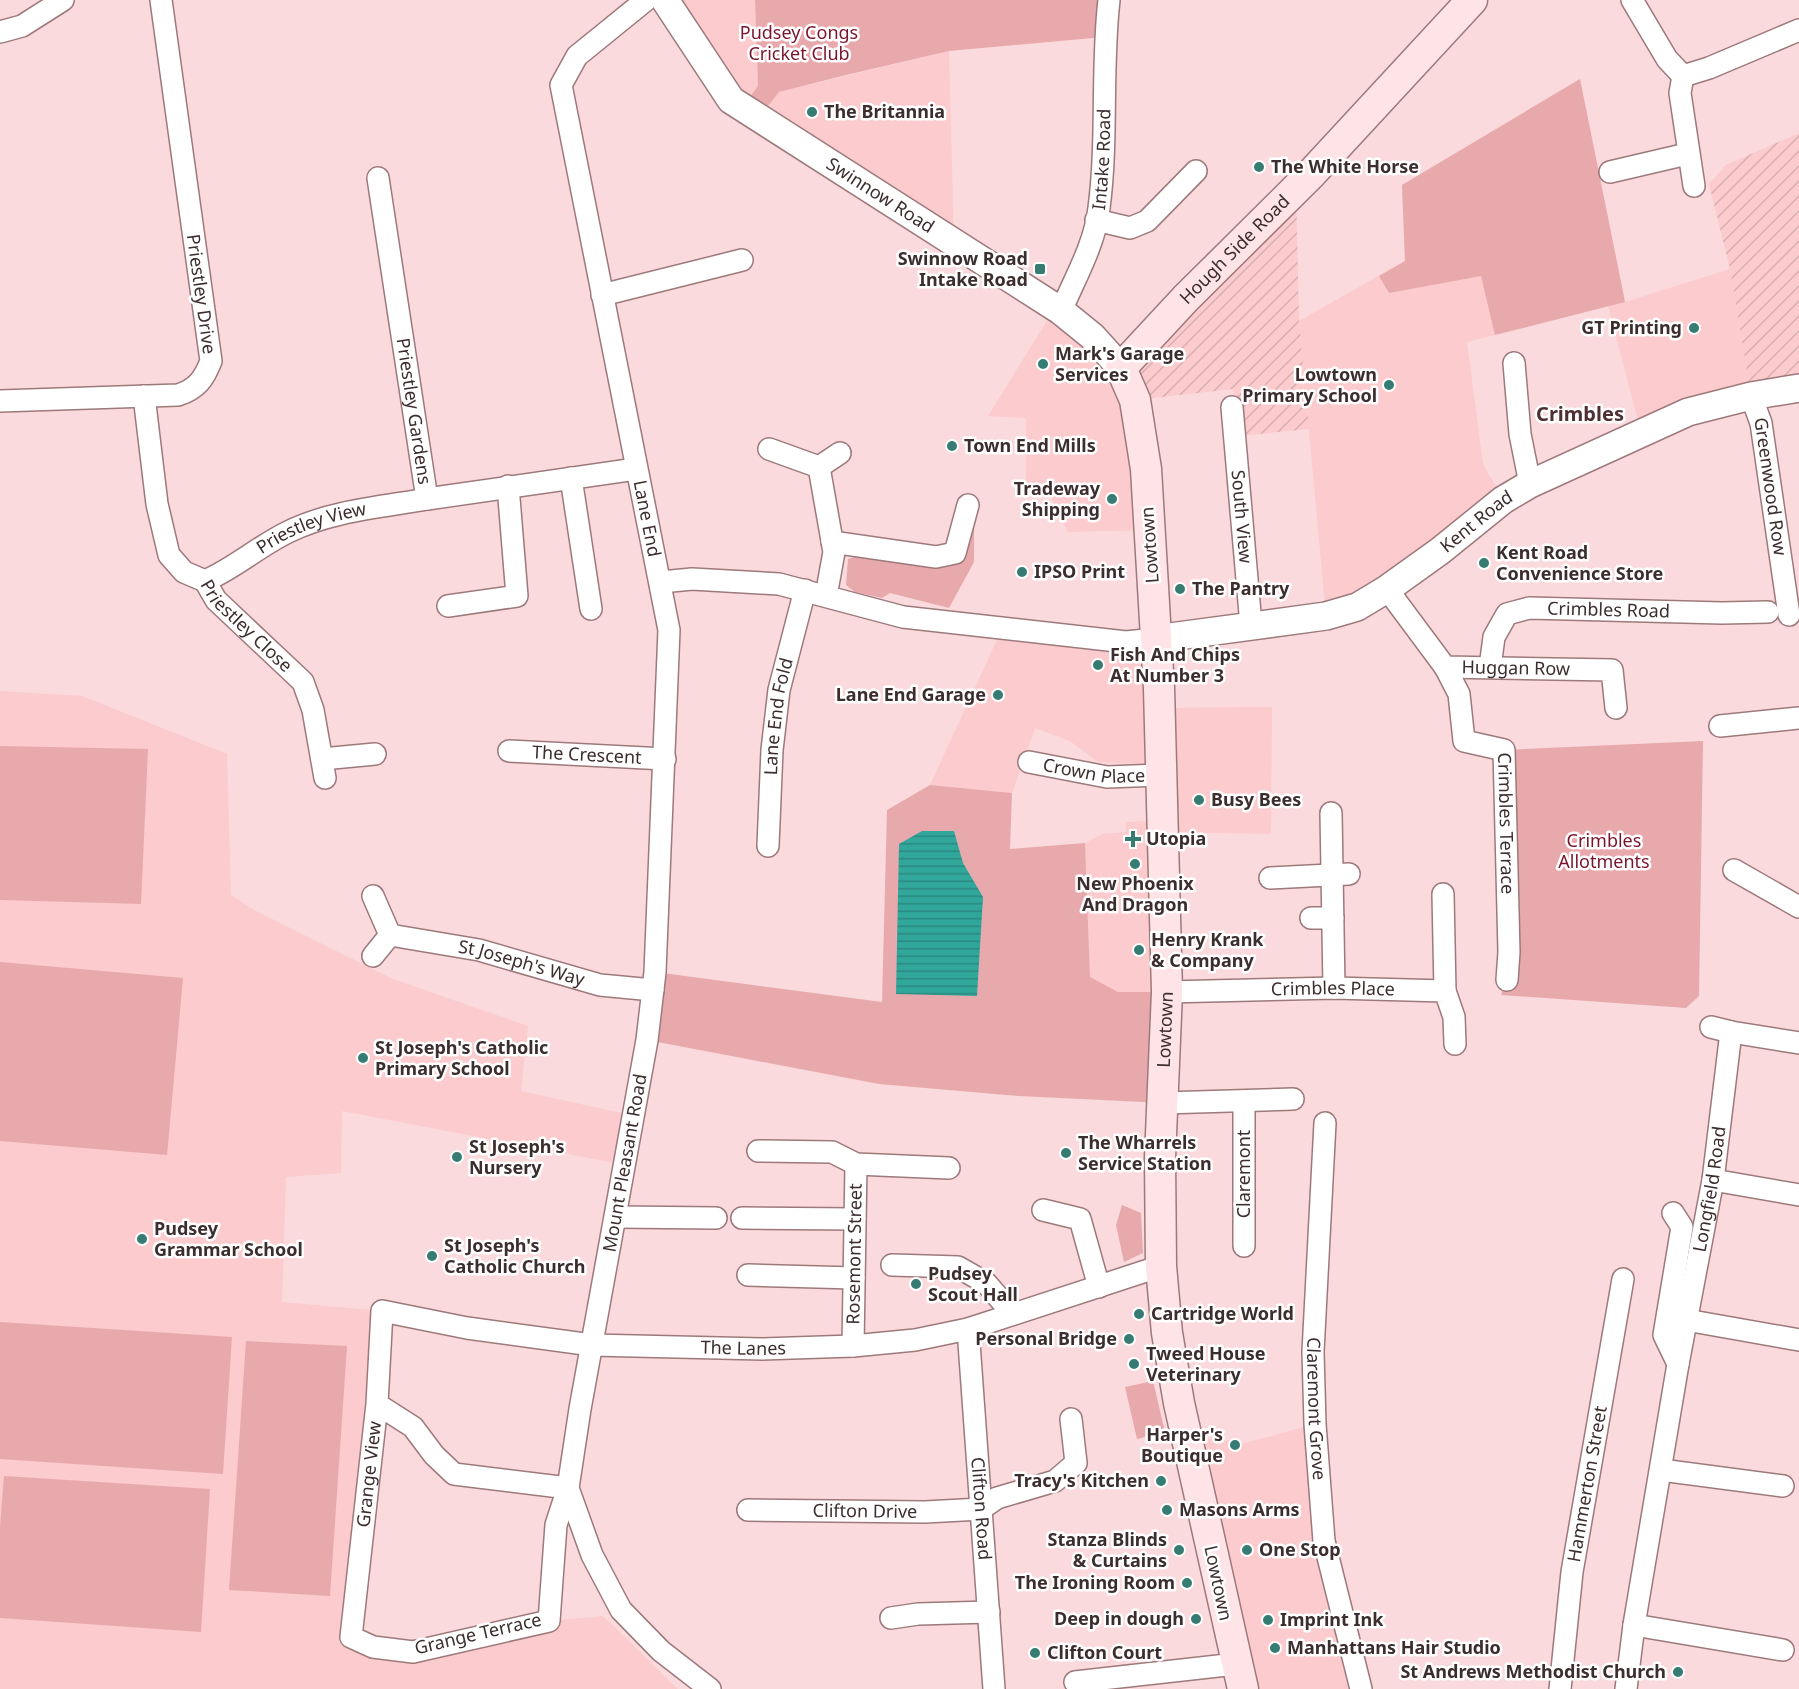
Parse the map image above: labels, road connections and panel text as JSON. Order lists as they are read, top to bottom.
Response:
{
  "streets": {
    "main road": ["Hough Side Road", "Lowtown"],
    "street": [
      "Intake Road",
      "Swinnow Road",
      "Priestley Drive",
      "Priestley Gardens",
      "Greenwood Row",
      "South View",
      "Lane End",
      "Kent Road",
      "Priestley View",
      "Crimbles Road",
      "Priestley Close",
      "Huggan Row",
      "Lane End Fold",
      "The Crescent",
      "Crown Place",
      "Crimbles Terrace",
      "St Joseph's Way",
      "Crimbles Place",
      "Mount Pleasant Road",
      "Claremont",
      "Longfield Road",
      "Rosemont Street",
      "The Lanes",
      "Claremont Grove",
      "Grange View",
      "Hammerton Street",
      "Clifton Road",
      "Clifton Drive",
      "Grange Terrace"
    ]
  },
  "crossings": [
    ["Intake Road", "Swinnow Road"],
    ["Swinnow Road", "Hough Side Road"],
    ["Swinnow Road", "Lowtown"],
    ["Hough Side Road", "Lowtown"],
    ["Priestley Drive", "Priestley Close"],
    ["Priestley Gardens", "Lane End"],
    ["Priestley Gardens", "Priestley View"],
    ["Greenwood Row", "Kent Road"],
    ["South View", "Kent Road"],
    ["Lane End", "Kent Road"],
    ["Lane End", "Lowtown"],
    ["Lane End", "Lane End Fold"],
    ["Lane End", "Mount Pleasant Road"],
    ["Kent Road", "Lowtown"],
    ["Kent Road", "Huggan Row"],
    ["Priestley View", "Priestley Close"],
    ["Lowtown", "Crown Place"],
    ["Lowtown", "Crimbles Place"],
    ["Lowtown", "The Lanes"],
    ["Crimbles Road", "Huggan Row"],
    ["Huggan Row", "Crimbles Terrace"],
    ["The Crescent", "Mount Pleasant Road"],
    ["St Joseph's Way", "Mount Pleasant Road"],
    ["Mount Pleasant Road", "The Lanes"],
    ["Mount Pleasant Road", "Grange Terrace"],
    ["Rosemont Street", "The Lanes"],
    ["The Lanes", "Grange View"],
    ["The Lanes", "Clifton Road"],
    ["Grange View", "Grange Terrace"],
    ["Clifton Road", "Clifton Drive"]
  ],
  "districts": ["Crimbles"],
  "parks": ["Pudsey Congs Cricket Club", "Crimbles Allotments"],
  "places": {
    "other": [
      "The Britannia",
      "The White Horse",
      "GT Printing",
      "Mark's Garage Services",
      "Lowtown Primary School",
      "Town End Mills",
      "Tradeway Shipping",
      "Kent Road Convenience Store",
      "IPSO Print",
      "The Pantry",
      "Fish And Chips At Number 3",
      "Lane End Garage",
      "Busy Bees",
      "New Phoenix And Dragon",
      "Henry Krank & Company",
      "St Joseph's Catholic Primary School",
      "The Wharrels Service Station",
      "St Joseph's Nursery",
      "Pudsey Grammar School",
      "St Joseph's Catholic Church",
      "Pudsey Scout Hall",
      "Cartridge World",
      "Personal Bridge",
      "Tweed House Veterinary",
      "Harper's Boutique",
      "Tracy's Kitchen",
      "Masons Arms",
      "Stanza Blinds & Curtains",
      "One Stop",
      "The Ironing Room",
      "Deep in dough",
      "Imprint Ink",
      "Manhattans Hair Studio",
      "Clifton Court",
      "St Andrews Methodist Church"
    ],
    "transit": ["Swinnow Road Intake Road"],
    "health": ["Utopia"]
  }
}
